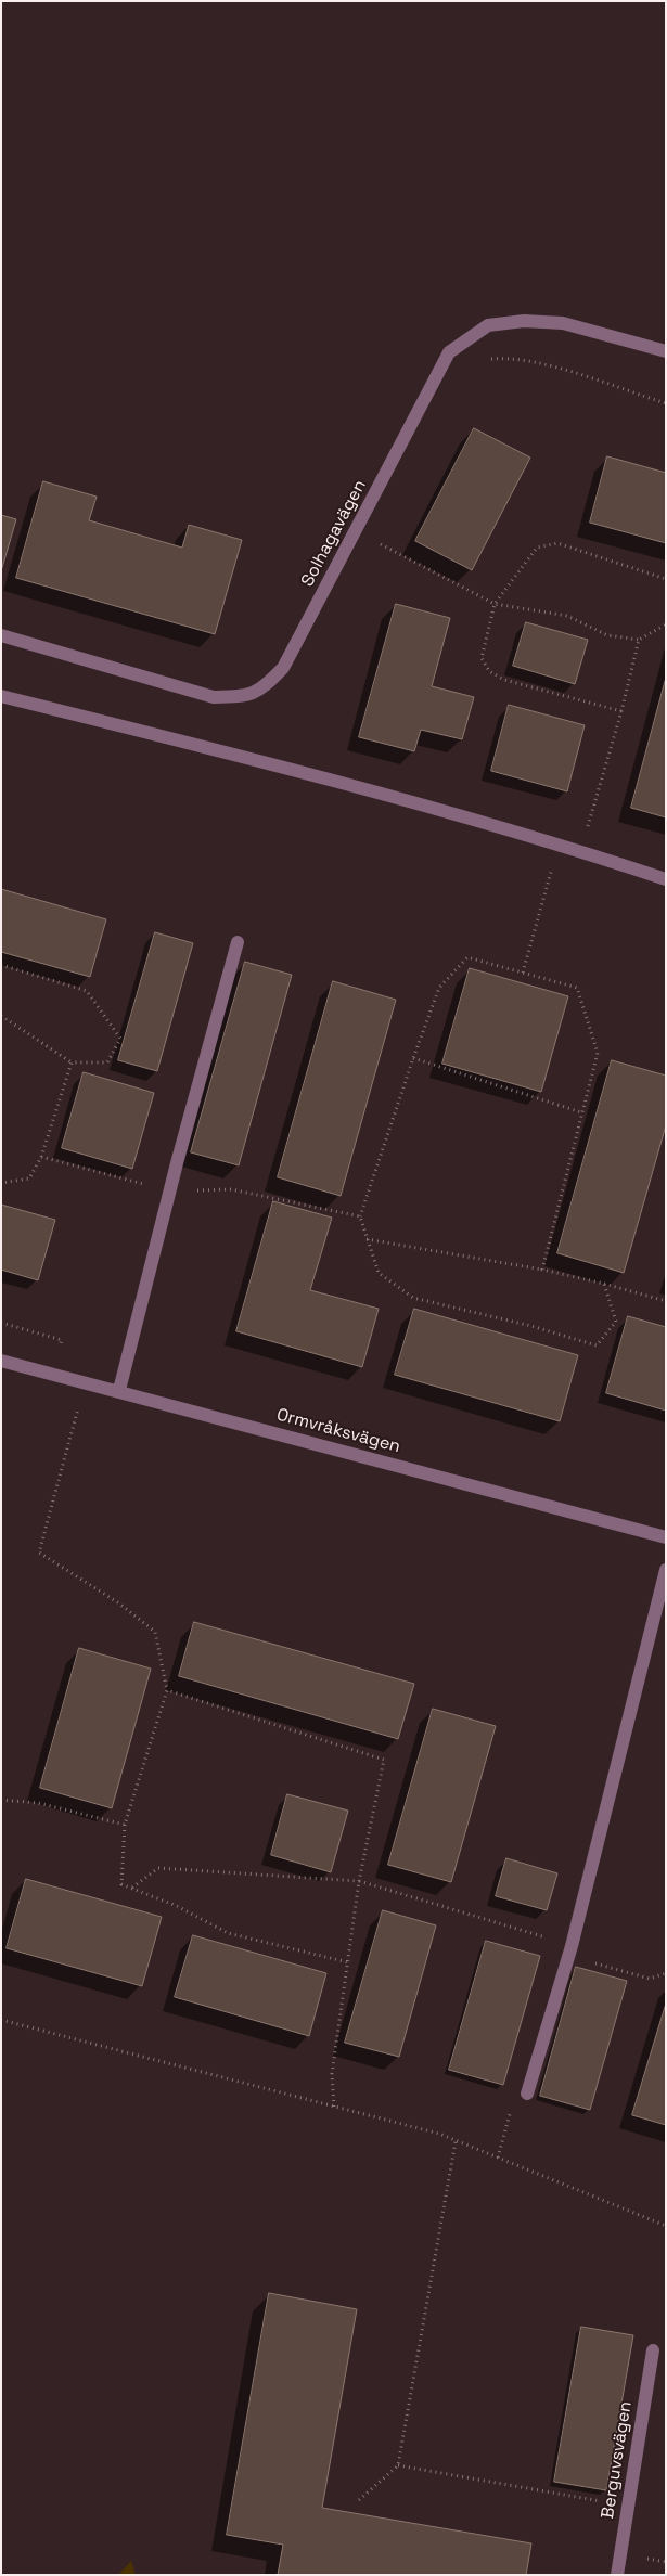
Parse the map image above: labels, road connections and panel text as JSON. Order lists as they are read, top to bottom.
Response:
{
  "streets": {
    "street": ["Solhagavägen", "Ormvråksvägen", "Berguvsvägen"]
  }
}
